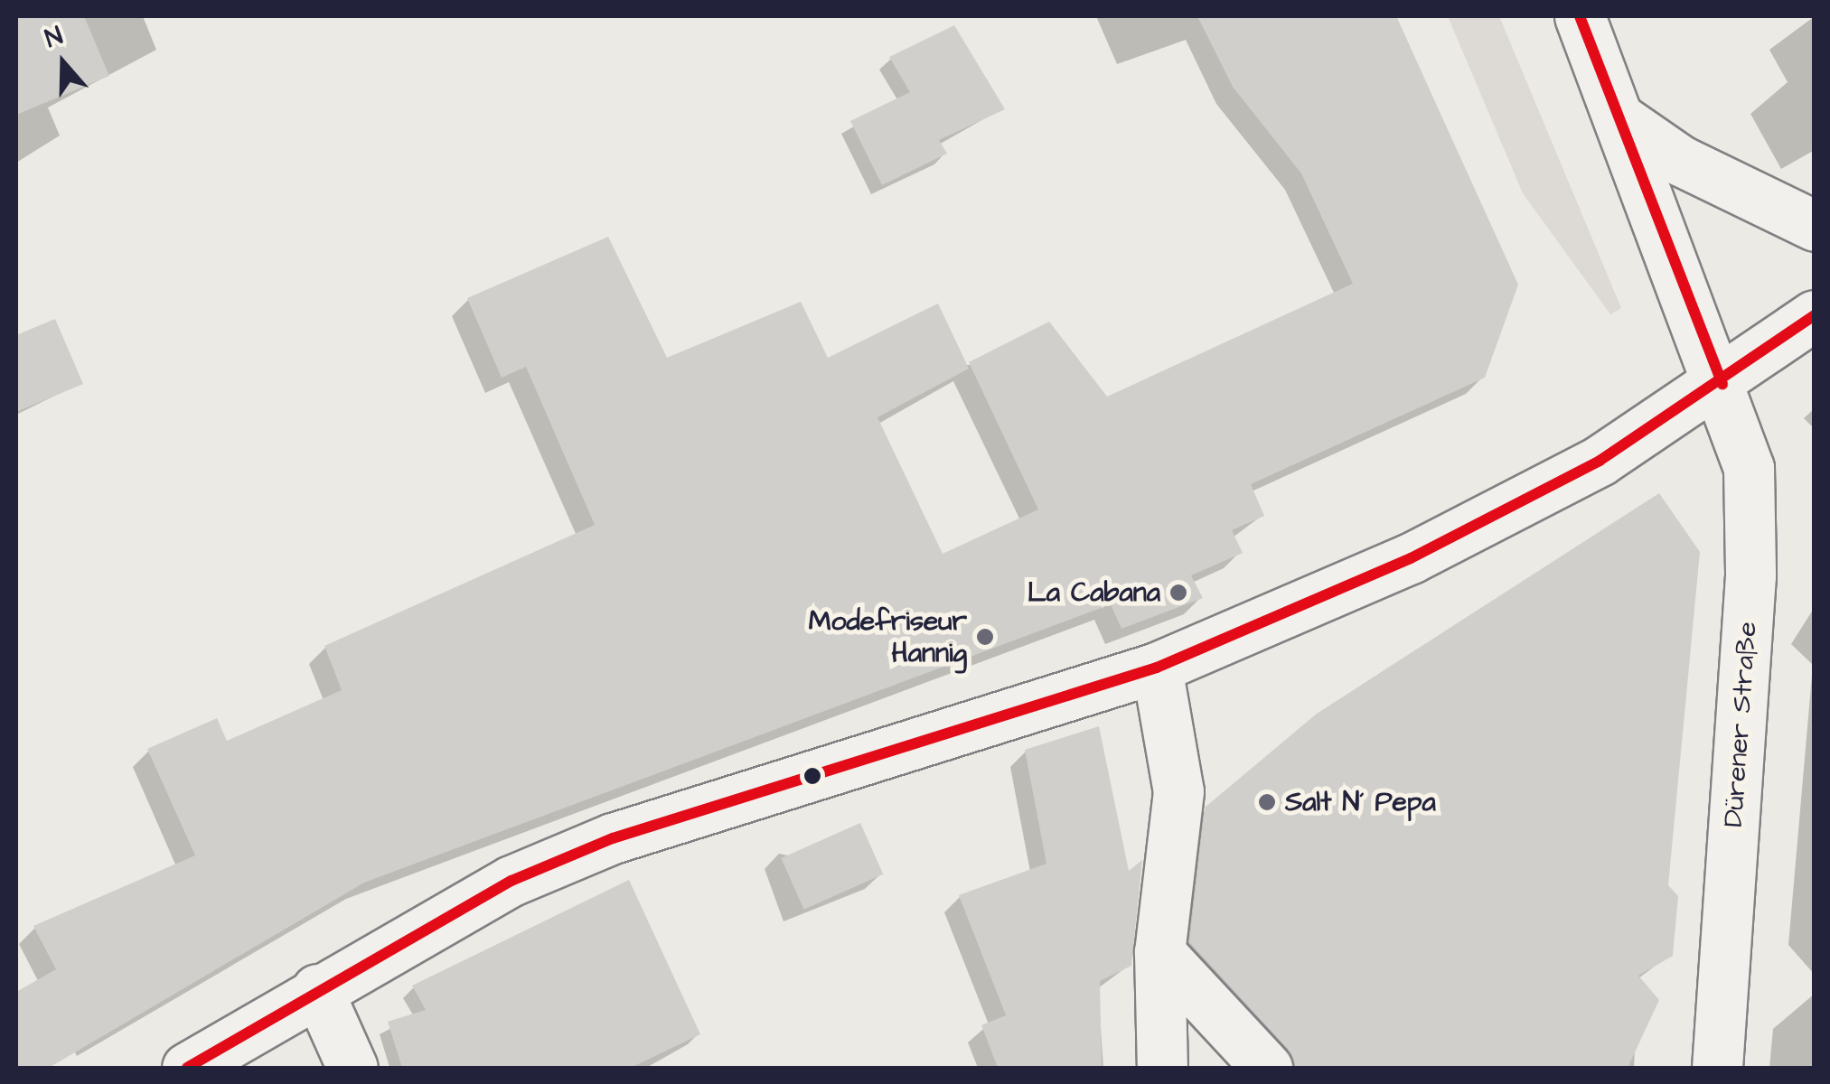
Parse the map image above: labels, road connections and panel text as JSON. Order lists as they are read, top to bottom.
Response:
{
  "streets": {
    "street": ["Dürener Straße"]
  },
  "places": ["La Cabana", "Modefriseur Hannig", "Salt N´ Pepa"],
  "north": "top"
}
